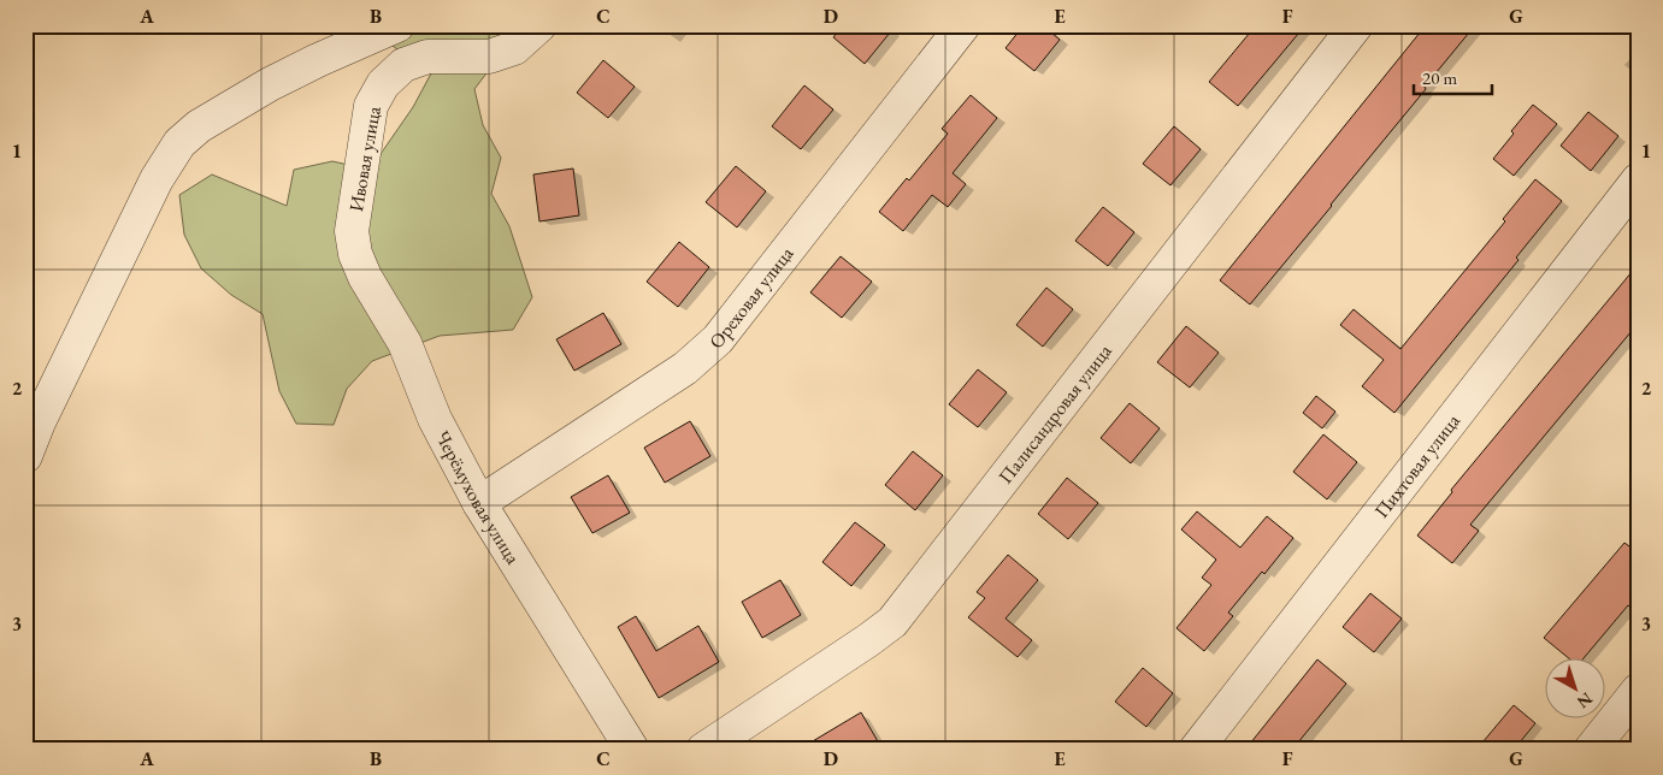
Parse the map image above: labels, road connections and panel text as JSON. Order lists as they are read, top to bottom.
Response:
{
  "streets": {
    "street": [
      "Ивовая улица",
      "Ореховая улица",
      "Палисандровая улица",
      "Пихтовая улица",
      "Черёмуховая улица"
    ]
  },
  "crossings": [
    ["Ивовая улица", "Черёмуховая улица"],
    ["Ореховая улица", "Черёмуховая улица"]
  ],
  "scale_bar": "20 m",
  "north": "bottom right",
  "grid": {
    "columns": [
      "A",
      "B",
      "C",
      "D",
      "E",
      "F",
      "G"
    ],
    "rows": ["1", "2", "3"]
  }
}
